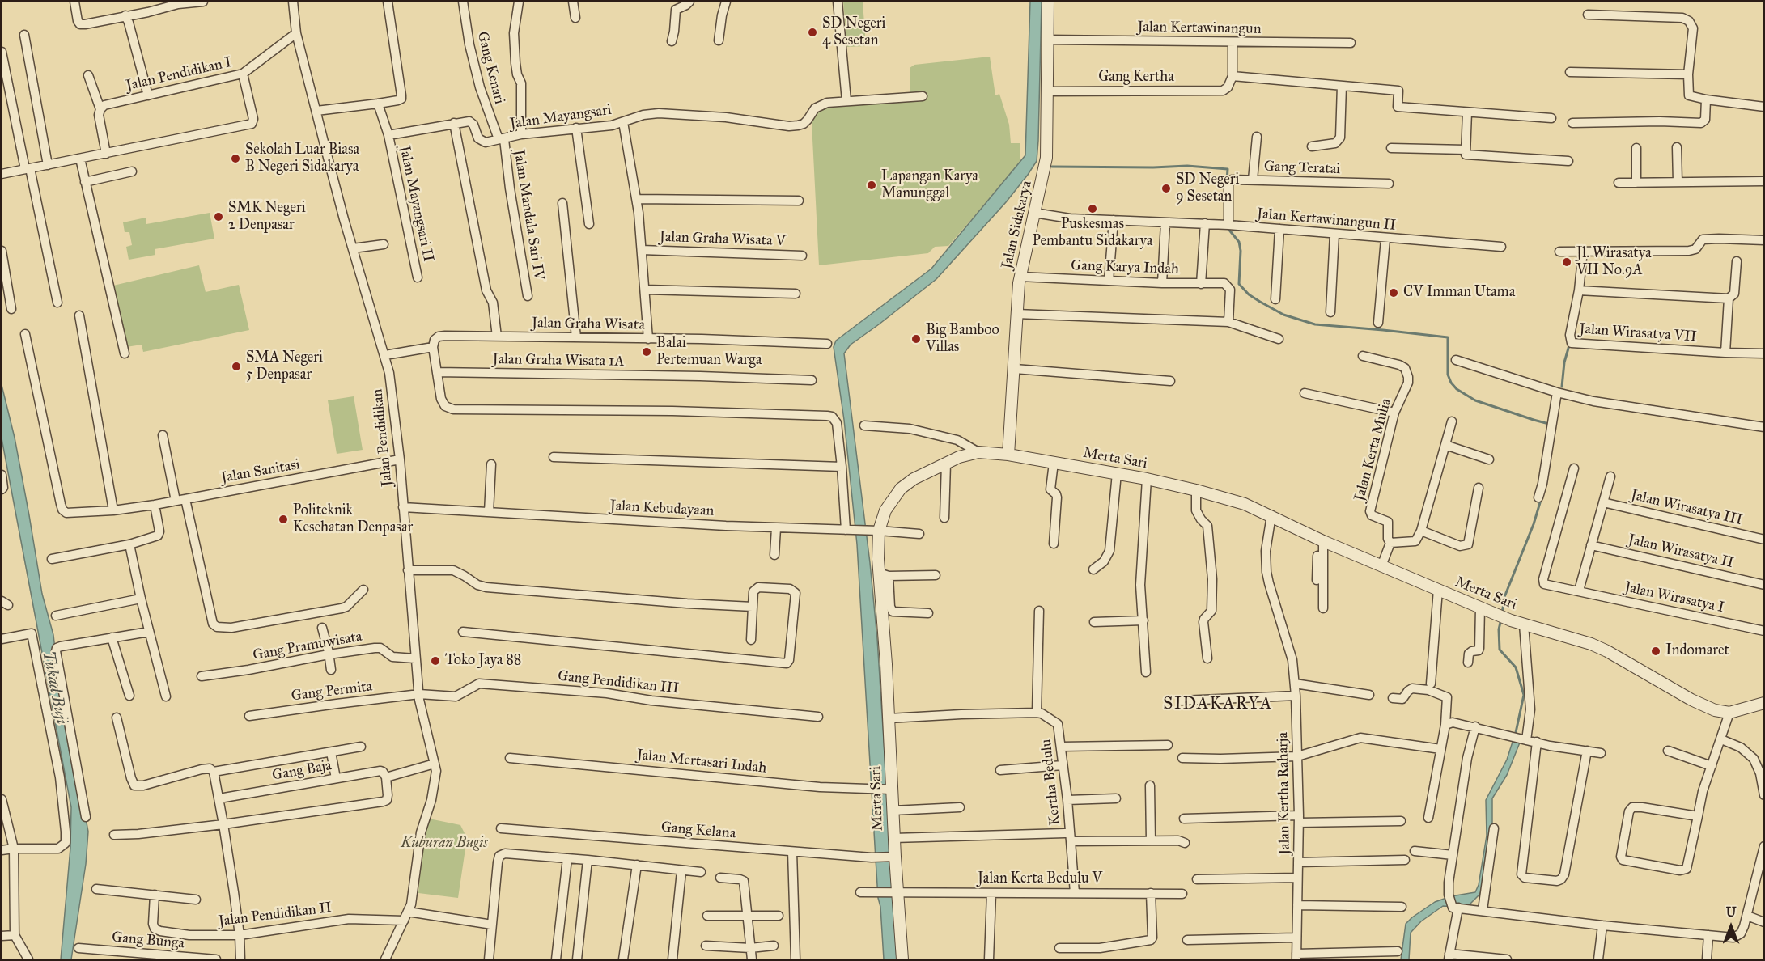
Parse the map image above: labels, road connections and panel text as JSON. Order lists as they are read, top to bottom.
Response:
{
  "streets": {
    "street": [
      "Jalan Kertawinangun",
      "Gang Kenari",
      "Jalan Pendidikan I",
      "Gang Kertha",
      "Jalan Mayangsari",
      "Gang Teratai",
      "Jalan Mayangsari II",
      "Jalan Mandala Sari IV",
      "Jalan Kertawinangun II",
      "Jalan Sidakarya",
      "Jalan Graha Wisata V",
      "Gang Karya Indah",
      "Jalan Graha Wisata",
      "Jalan Wirasatya VII",
      "Jalan Graha Wisata 1A",
      "Jalan Pendidikan",
      "Jalan Kerta Mulia",
      "Merta Sari",
      "Jalan Sanitasi",
      "Jalan Wirasatya III",
      "Jalan Kebudayaan",
      "Jalan Wirasatya II",
      "Jalan Wirasatya I",
      "Gang Pramuwisata",
      "Gang Pendidikan III",
      "Gang Permita",
      "Jalan Mertasari Indah",
      "Gang Baja",
      "Kertha Bedulu",
      "Jalan Kertha Raharja",
      "Gang Kelana",
      "Jalan Kerta Bedulu V",
      "Jalan Pendidikan II",
      "Gang Bunga"
    ]
  },
  "crossings": [
    ["Jalan Kertawinangun", "Jalan Sidakarya"],
    ["Gang Kenari", "Jalan Mayangsari"],
    ["Gang Kenari", "Jalan Mandala Sari IV"],
    ["Jalan Pendidikan I", "Jalan Pendidikan"],
    ["Gang Kertha", "Jalan Sidakarya"],
    ["Jalan Mayangsari", "Jalan Mayangsari II"],
    ["Jalan Mayangsari", "Jalan Mandala Sari IV"],
    ["Gang Teratai", "Jalan Kertawinangun II"],
    ["Jalan Kertawinangun II", "Jalan Sidakarya"],
    ["Jalan Sidakarya", "Gang Karya Indah"],
    ["Jalan Sidakarya", "Merta Sari"],
    ["Jalan Graha Wisata", "Jalan Pendidikan"],
    ["Jalan Pendidikan", "Jalan Sanitasi"],
    ["Jalan Pendidikan", "Jalan Kebudayaan"],
    ["Jalan Pendidikan", "Gang Pramuwisata"],
    ["Jalan Pendidikan", "Gang Pendidikan III"],
    ["Jalan Pendidikan", "Gang Permita"],
    ["Jalan Pendidikan", "Gang Baja"],
    ["Jalan Pendidikan", "Jalan Pendidikan II"],
    ["Merta Sari", "Jalan Kebudayaan"],
    ["Merta Sari", "Jalan Mertasari Indah"],
    ["Merta Sari", "Kertha Bedulu"],
    ["Merta Sari", "Jalan Kertha Raharja"],
    ["Merta Sari", "Gang Kelana"],
    ["Merta Sari", "Jalan Kerta Bedulu V"],
    ["Gang Pendidikan III", "Gang Permita"],
    ["Kertha Bedulu", "Jalan Kerta Bedulu V"]
  ],
  "districts": ["SIDAKARYA"],
  "water": ["Tukad Buji"],
  "parks": ["Kuburan Bugis"],
  "places": [
    "SD Negeri 4 Sesetan",
    "Sekolah Luar Biasa B Negeri Sidakarya",
    "Lapangan Karya Manunggal",
    "SD Negeri 9 Sesetan",
    "Puskesmas Pembantu Sidakarya",
    "SMK Negeri 2 Denpasar",
    "Jl. Wirasatya VII No.9A",
    "CV Imman Utama",
    "Big Bamboo Villas",
    "Balai Pertemuan Warga",
    "SMA Negeri 5 Denpasar",
    "Politeknik Kesehatan Denpasar",
    "Indomaret",
    "Toko Jaya 88"
  ],
  "north": "top"
}
